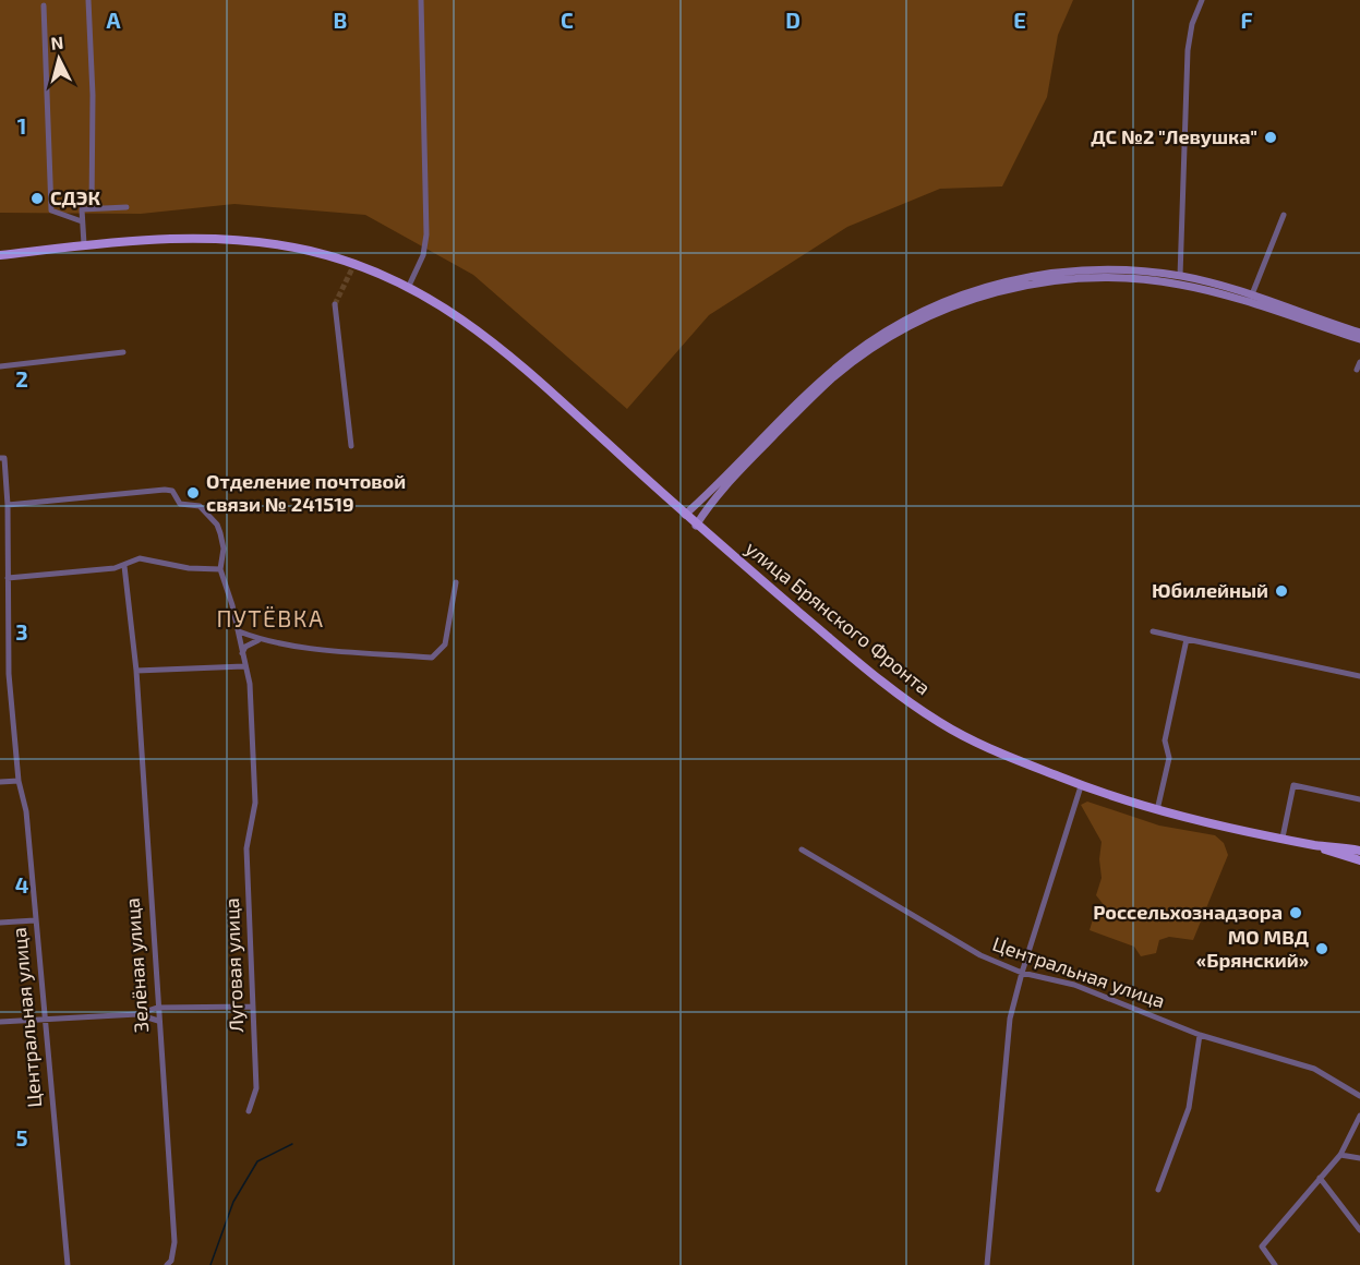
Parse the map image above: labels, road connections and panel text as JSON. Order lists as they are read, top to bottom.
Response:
{
  "streets": {
    "main road": ["улица Брянского Фронта"],
    "street": ["Зелёная улица", "Луговая улица", "Центральная улица"]
  },
  "crossings": [
    ["Луговая улица", "Центральная улица"]
  ],
  "districts": ["ПУТЁВКА"],
  "places": [
    "ДС №2 \"Левушка\"",
    "СДЭК",
    "Отделение почтовой связи № 241519",
    "Юбилейный",
    "Россельхознадзора",
    "МО МВД «Брянский»"
  ],
  "north": "top",
  "grid": {
    "columns": [
      "A",
      "B",
      "C",
      "D",
      "E",
      "F"
    ],
    "rows": [
      "1",
      "2",
      "3",
      "4",
      "5"
    ]
  }
}
